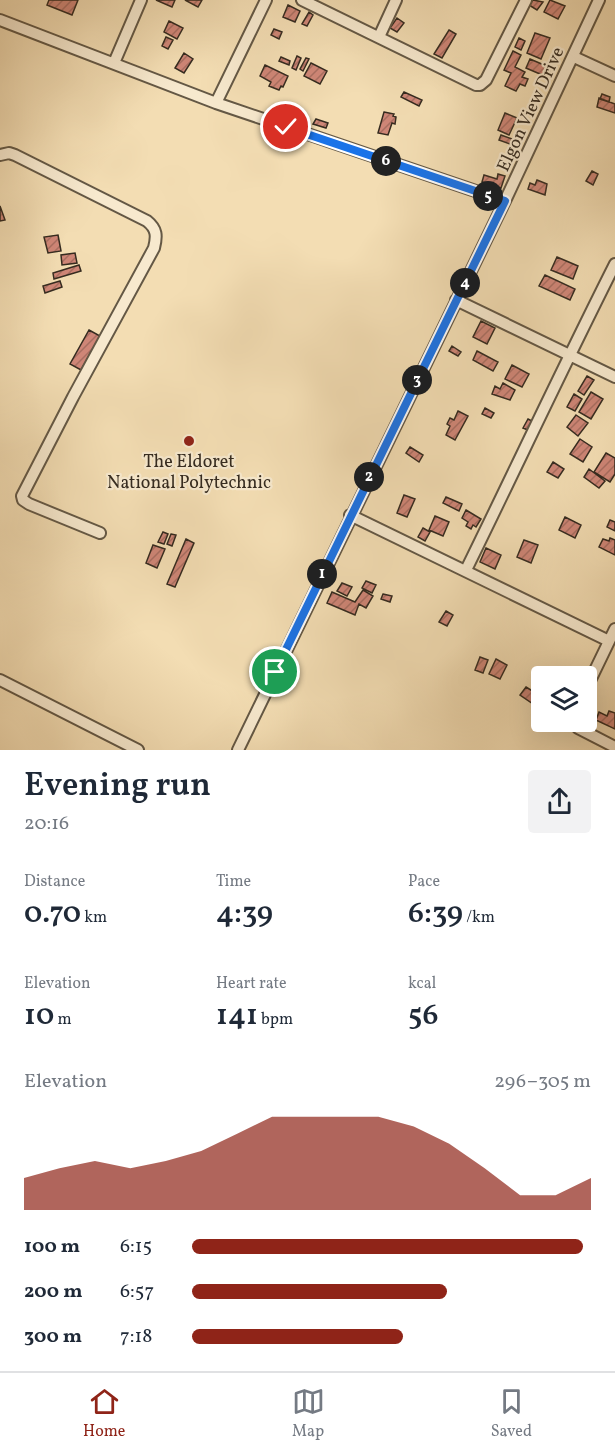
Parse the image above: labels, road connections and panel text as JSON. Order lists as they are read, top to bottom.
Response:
{
  "streets": {
    "street": ["Elgon View Drive"]
  },
  "places": ["The Eldoret National Polytechnic"],
  "page": {
    "pins": [
      "6",
      "5",
      "4",
      "3",
      "2",
      "1"
    ],
    "heading": ["Evening run", "20:16"],
    "stats": [
      ["Distance", "0.70 km"],
      ["Time", "4:39"],
      ["Pace", "6:39 /km"],
      ["Elevation", "10 m"],
      ["Heart rate", "141 bpm"],
      ["kcal", "56"]
    ],
    "chart": ["Elevation", "296–305 m"],
    "list": [
      {
        "name": "100 m",
        "note": "6:15"
      },
      {
        "name": "200 m",
        "note": "6:57"
      },
      {
        "name": "300 m",
        "note": "7:18"
      }
    ],
    "tabs": ["Home", "Map", "Saved"]
  }
}
